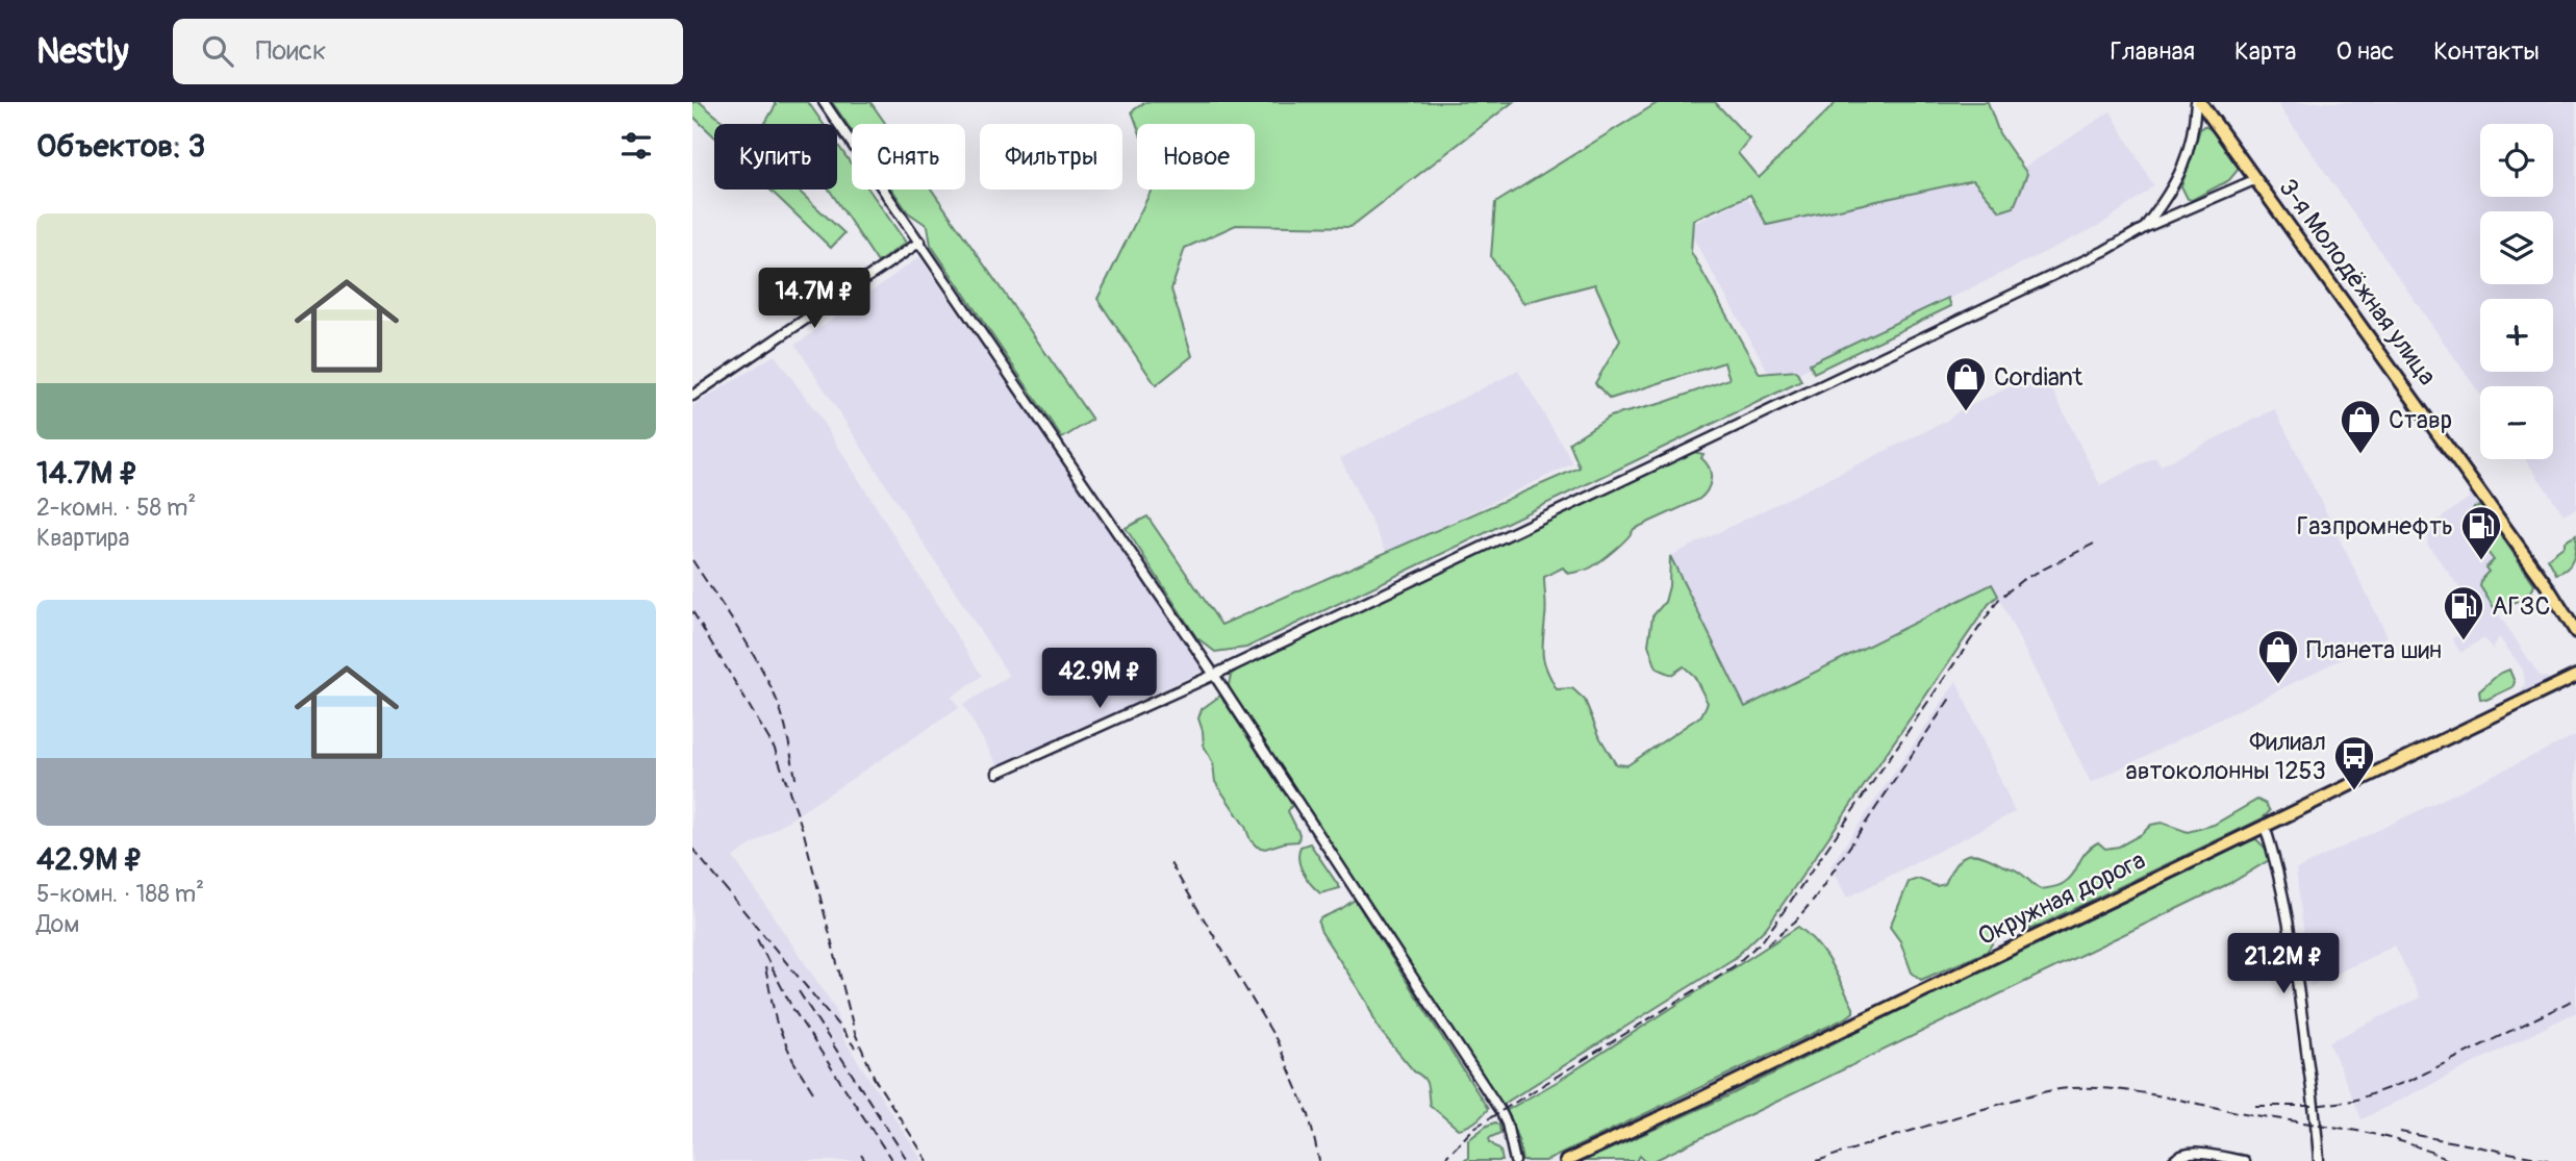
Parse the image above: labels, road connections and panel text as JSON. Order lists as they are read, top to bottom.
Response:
{
  "streets": {
    "main road": ["3-я Молодёжная улица", "Окружная дорога"]
  },
  "places": {
    "shop": ["Cordiant", "Ставр", "Планета шин"],
    "fuel station": ["Газпромнефть", "АГЗС"],
    "bus stop": ["Филиал автоколонны 1253"]
  },
  "page": {
    "header": "Nestly",
    "search": "Поиск",
    "nav": [
      "Главная",
      "Карта",
      "О нас",
      "Контакты"
    ],
    "heading": "Объектов: 3",
    "map_buttons": ["+", "−"],
    "chip": [
      "Купить",
      "Снять",
      "Фильтры",
      "Новое"
    ],
    "list": [
      {
        "name": "14.7M ₽",
        "note": "2-комн. · 58 m² · Квартира"
      },
      {
        "name": "42.9M ₽",
        "note": "5-комн. · 188 m² · Дом"
      }
    ],
    "price": ["14.7M ₽", "42.9M ₽", "21.2M ₽"]
  }
}
